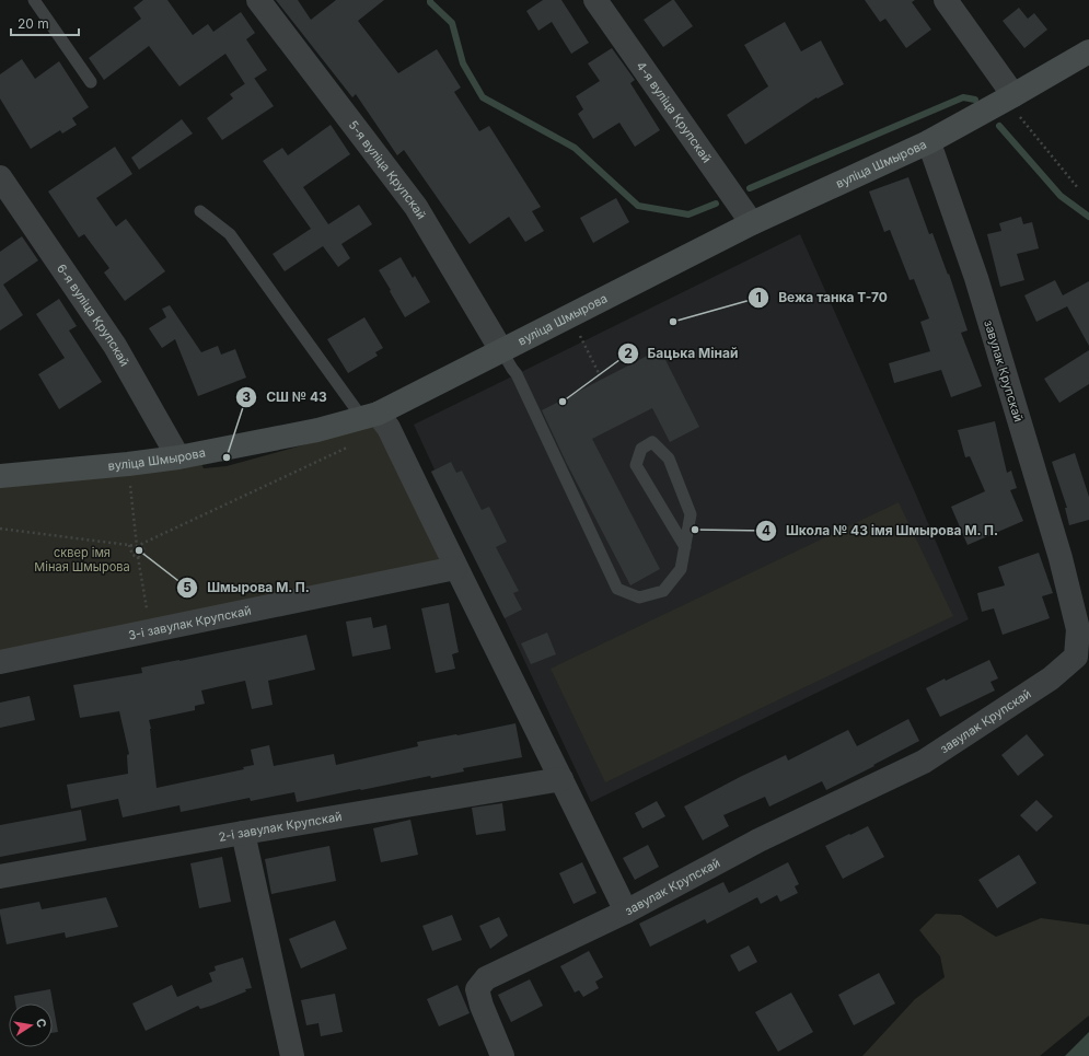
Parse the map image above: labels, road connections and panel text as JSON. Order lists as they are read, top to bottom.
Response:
{
  "streets": {
    "street": [
      "4-я вуліца Крупскай",
      "вуліца Шмырова",
      "5-я вуліца Крупскай",
      "6-я вуліца Крупскай",
      "завулак Крупскай",
      "3-і завулак Крупскай",
      "2-і завулак Крупскай"
    ]
  },
  "crossings": [
    ["4-я вуліца Крупскай", "вуліца Шмырова"],
    ["вуліца Шмырова", "5-я вуліца Крупскай"],
    ["вуліца Шмырова", "6-я вуліца Крупскай"],
    ["вуліца Шмырова", "завулак Крупскай"]
  ],
  "parks": ["сквер імя Міная Шмырова"],
  "places": [
    "Вежа танка Т-70",
    "Бацька Мінай",
    "СШ № 43",
    "Школа № 43 імя Шмырова М. П.",
    "Шмырова М. П."
  ],
  "scale_bar": "20 m",
  "north": "right"
}
